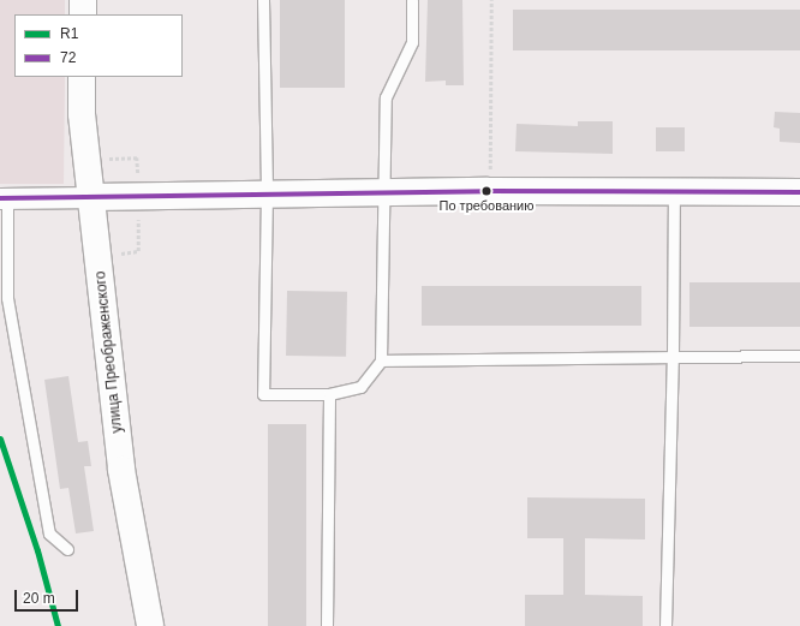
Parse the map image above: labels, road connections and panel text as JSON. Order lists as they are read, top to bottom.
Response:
{
  "streets": {
    "street": ["улица Преображенского"]
  },
  "places": ["По требованию"],
  "lines": ["transit line 72", "transit line R1"],
  "legend": ["R1", "72"],
  "scale_bar": "20 m"
}
